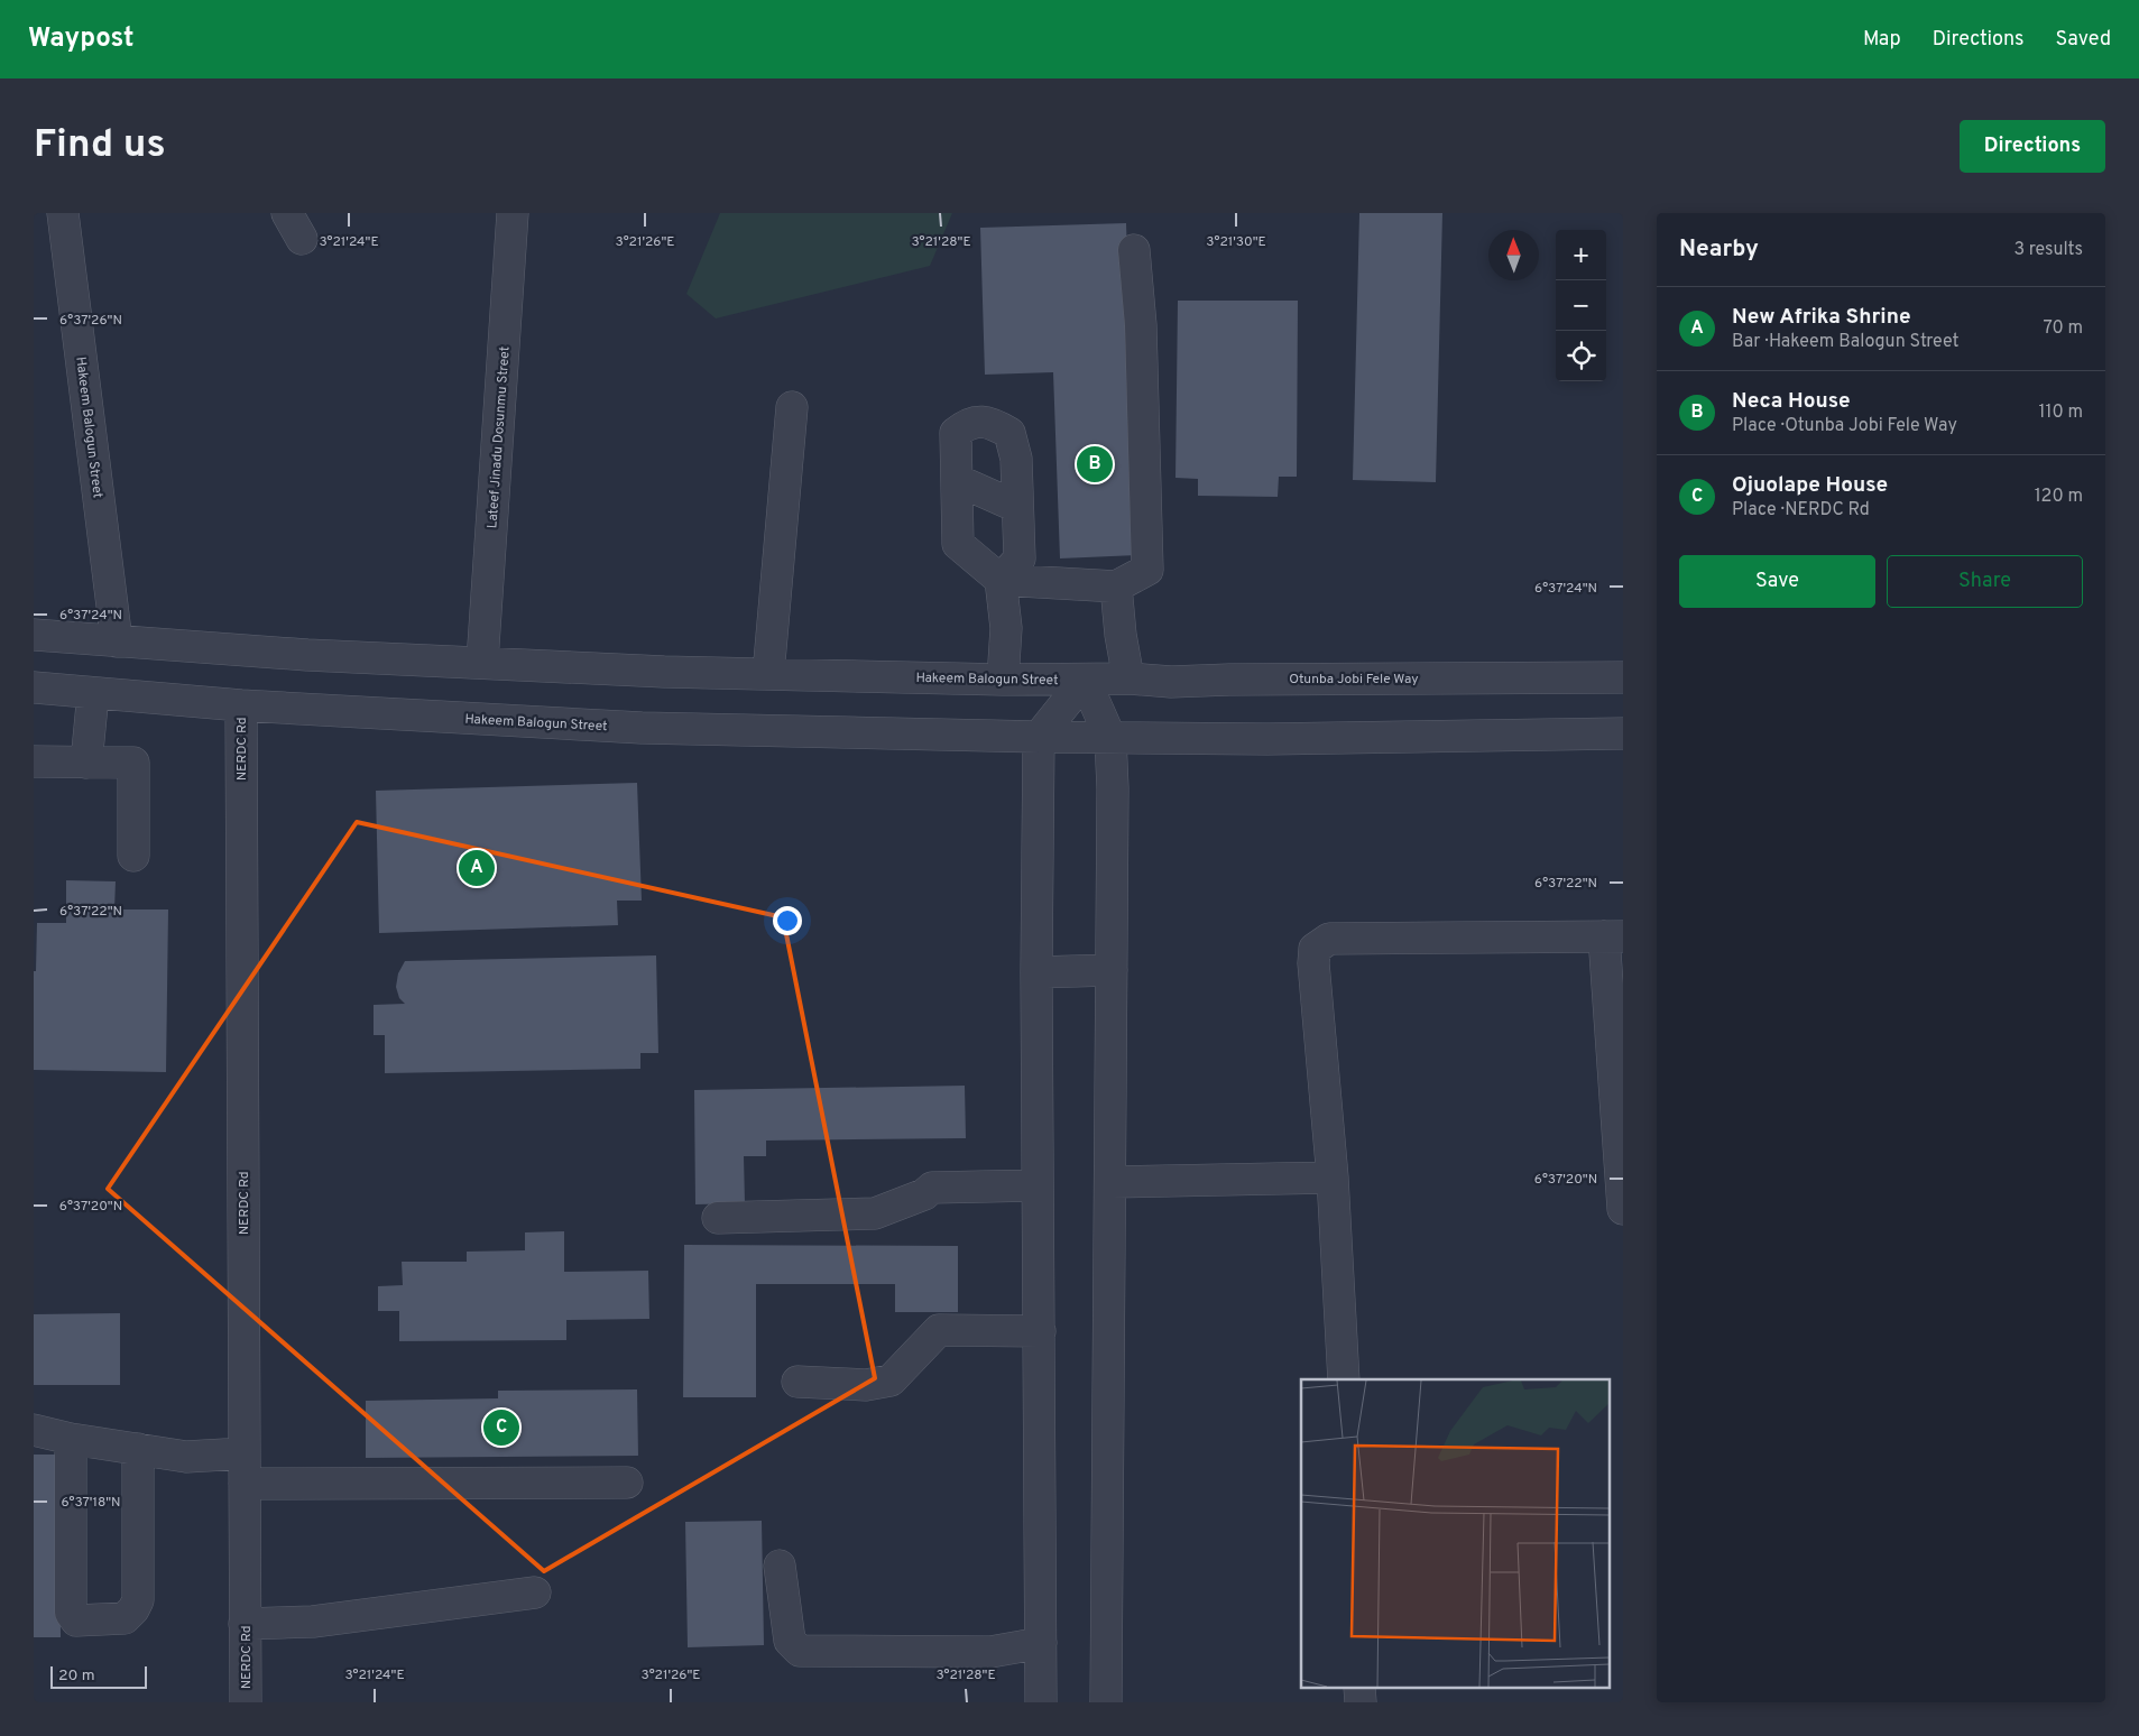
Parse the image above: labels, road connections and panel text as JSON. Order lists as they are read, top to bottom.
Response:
{
  "streets": {
    "street": [
      "Hakeem Balogun Street",
      "Lateef Jinadu Dosunmu Street",
      "Otunba Jobi Fele Way",
      "NERDC Rd"
    ]
  },
  "crossings": [
    ["Hakeem Balogun Street", "Lateef Jinadu Dosunmu Street"],
    ["Hakeem Balogun Street", "Otunba Jobi Fele Way"],
    ["Hakeem Balogun Street", "NERDC Rd"]
  ],
  "scale_bar": "20 m",
  "north": "top",
  "page": {
    "header": "Waypost",
    "nav": ["Map", "Directions", "Saved"],
    "buttons": [
      "Directions",
      ["Save", "Share"]
    ],
    "title": "Find us",
    "heading": ["Nearby", "3 results"],
    "map_buttons": ["+", "−"],
    "list": [
      {
        "mark": "A",
        "name": "New Afrika Shrine",
        "note": "Bar · Hakeem Balogun Street",
        "value": "70 m"
      },
      {
        "mark": "B",
        "name": "Neca House",
        "note": "Place · Otunba Jobi Fele Way",
        "value": "110 m"
      },
      {
        "mark": "C",
        "name": "Ojuolape House",
        "note": "Place · NERDC Rd",
        "value": "120 m"
      }
    ],
    "pins": ["B", "A", "C"],
    "scale": "20 m"
  },
  "coordinates": [
    "3°21'24\"E",
    "3°21'26\"E",
    "3°21'28\"E",
    "3°21'30\"E",
    "6°37'26\"N",
    "6°37'24\"N",
    "6°37'22\"N",
    "6°37'20\"N",
    "6°37'18\"N"
  ]
}
